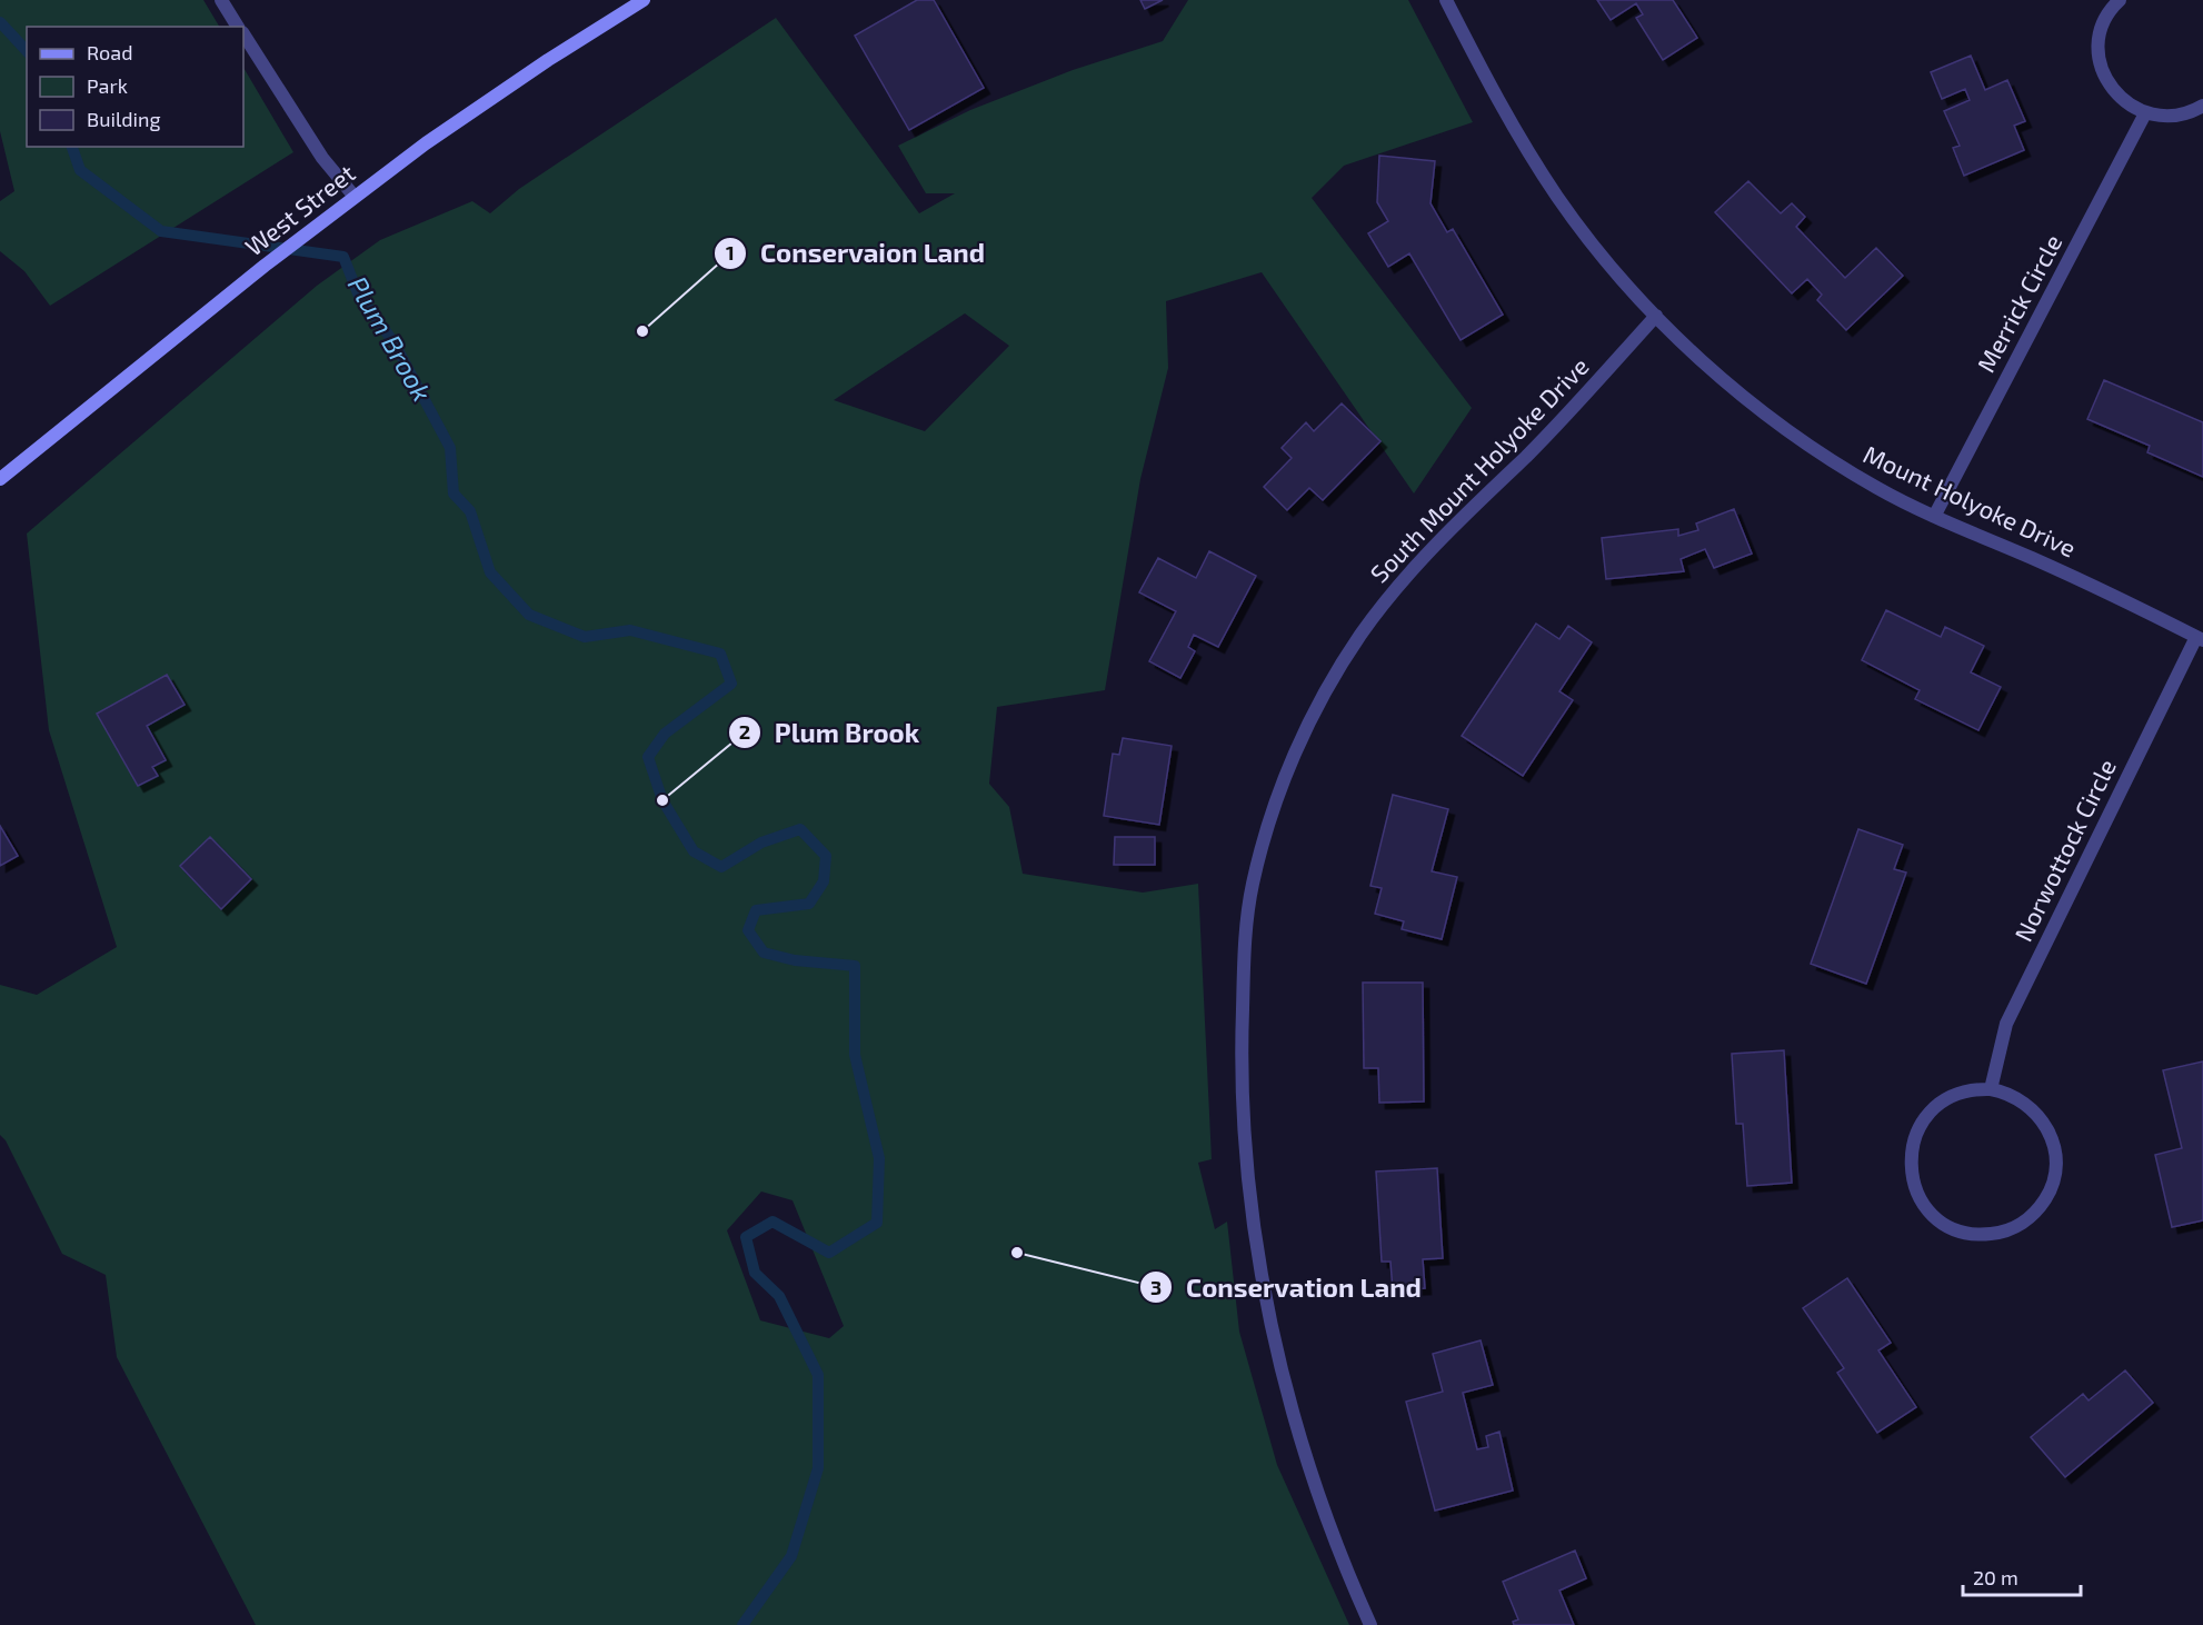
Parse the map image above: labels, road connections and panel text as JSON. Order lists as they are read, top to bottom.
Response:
{
  "streets": {
    "main road": ["West Street"],
    "street": [
      "Merrick Circle",
      "South Mount Holyoke Drive",
      "Mount Holyoke Drive",
      "Norwottock Circle"
    ]
  },
  "crossings": [
    ["Merrick Circle", "Mount Holyoke Drive"],
    ["South Mount Holyoke Drive", "Mount Holyoke Drive"],
    ["Mount Holyoke Drive", "Norwottock Circle"]
  ],
  "water": ["Plum Brook"],
  "places": ["Conservaion Land", "Plum Brook", "Conservation Land"],
  "legend": ["Road", "Park", "Building"],
  "scale_bar": "20 m"
}
